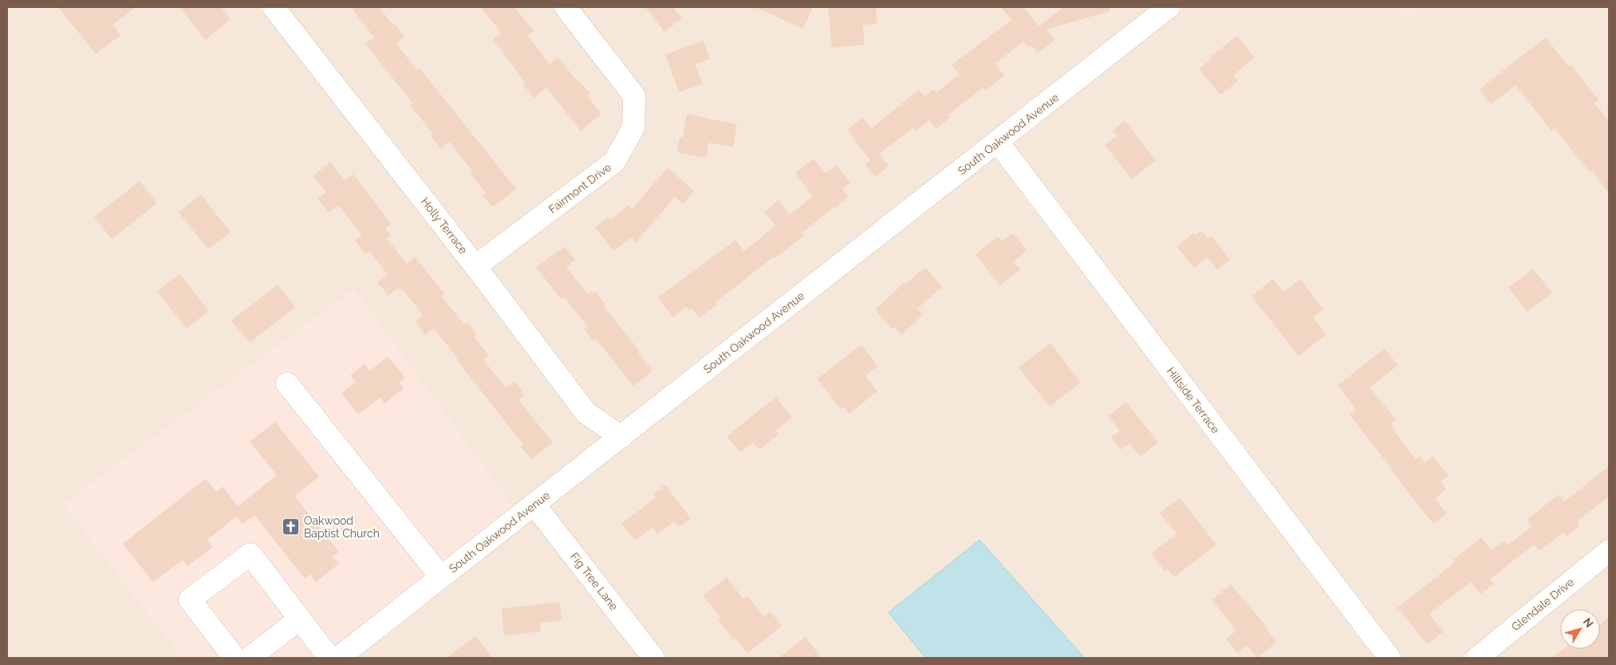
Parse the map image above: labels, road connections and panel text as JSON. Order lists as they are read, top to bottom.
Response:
{
  "streets": {
    "street": [
      "South Oakwood Avenue",
      "Fairmont Drive",
      "Holly Terrace",
      "Hillside Terrace",
      "Fig Tree Lane",
      "Glendale Drive"
    ]
  },
  "crossings": [
    ["South Oakwood Avenue", "Holly Terrace"],
    ["South Oakwood Avenue", "Hillside Terrace"],
    ["South Oakwood Avenue", "Fig Tree Lane"],
    ["Fairmont Drive", "Holly Terrace"]
  ],
  "places": {
    "church": ["Oakwood Baptist Church"]
  },
  "north": "top right"
}
